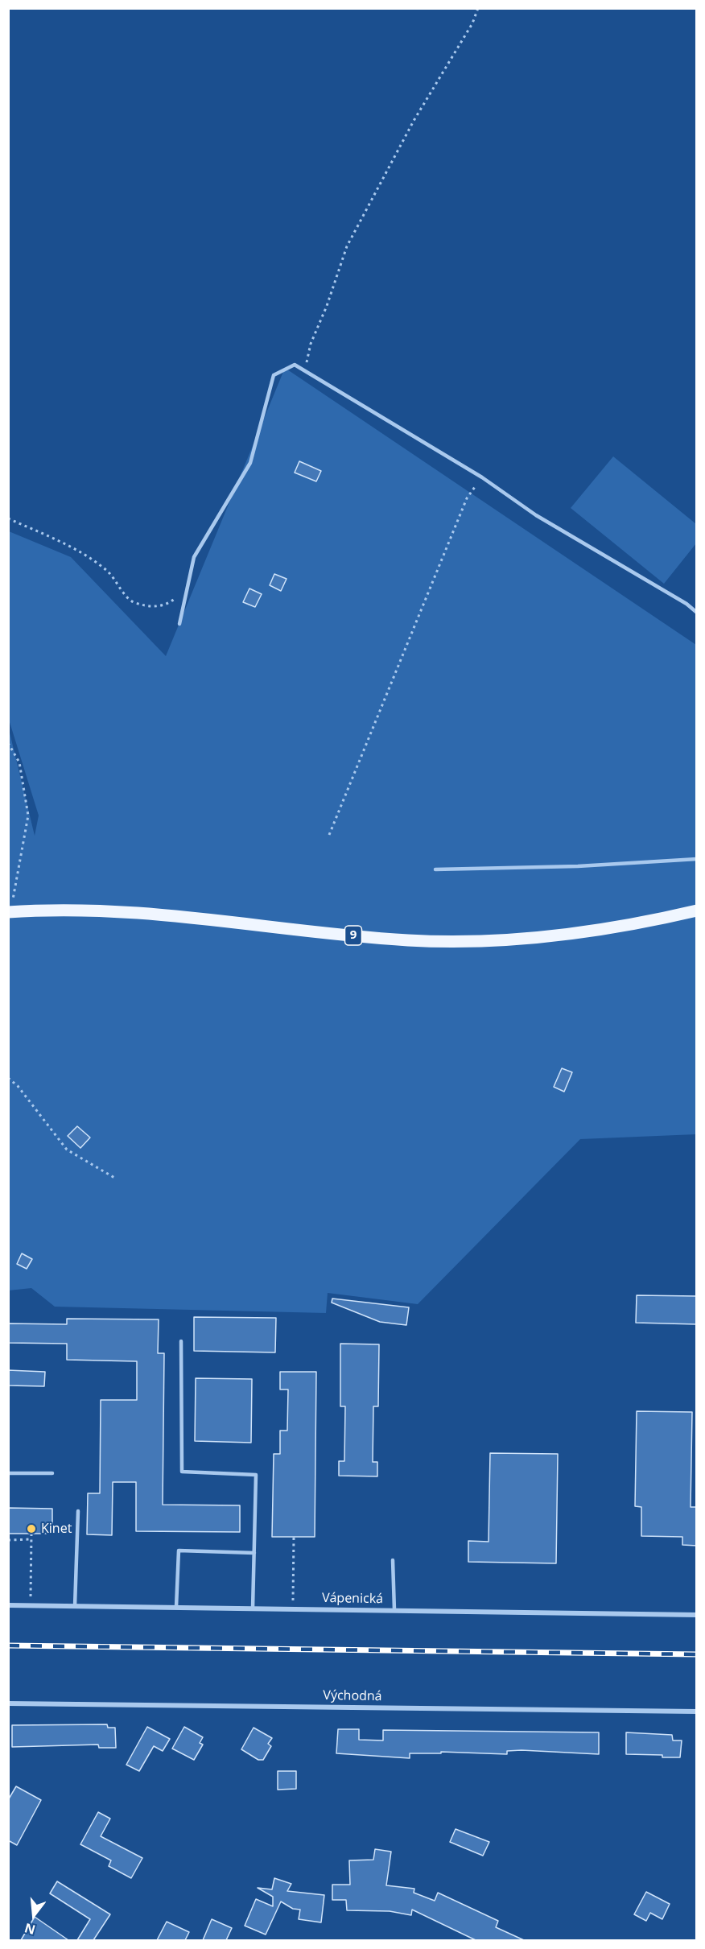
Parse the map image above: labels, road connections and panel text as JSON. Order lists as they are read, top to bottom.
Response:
{
  "streets": {
    "main road": ["9"],
    "street": ["Vápenická", "Východná"]
  },
  "places": ["Kinet"],
  "north": "bottom"
}
